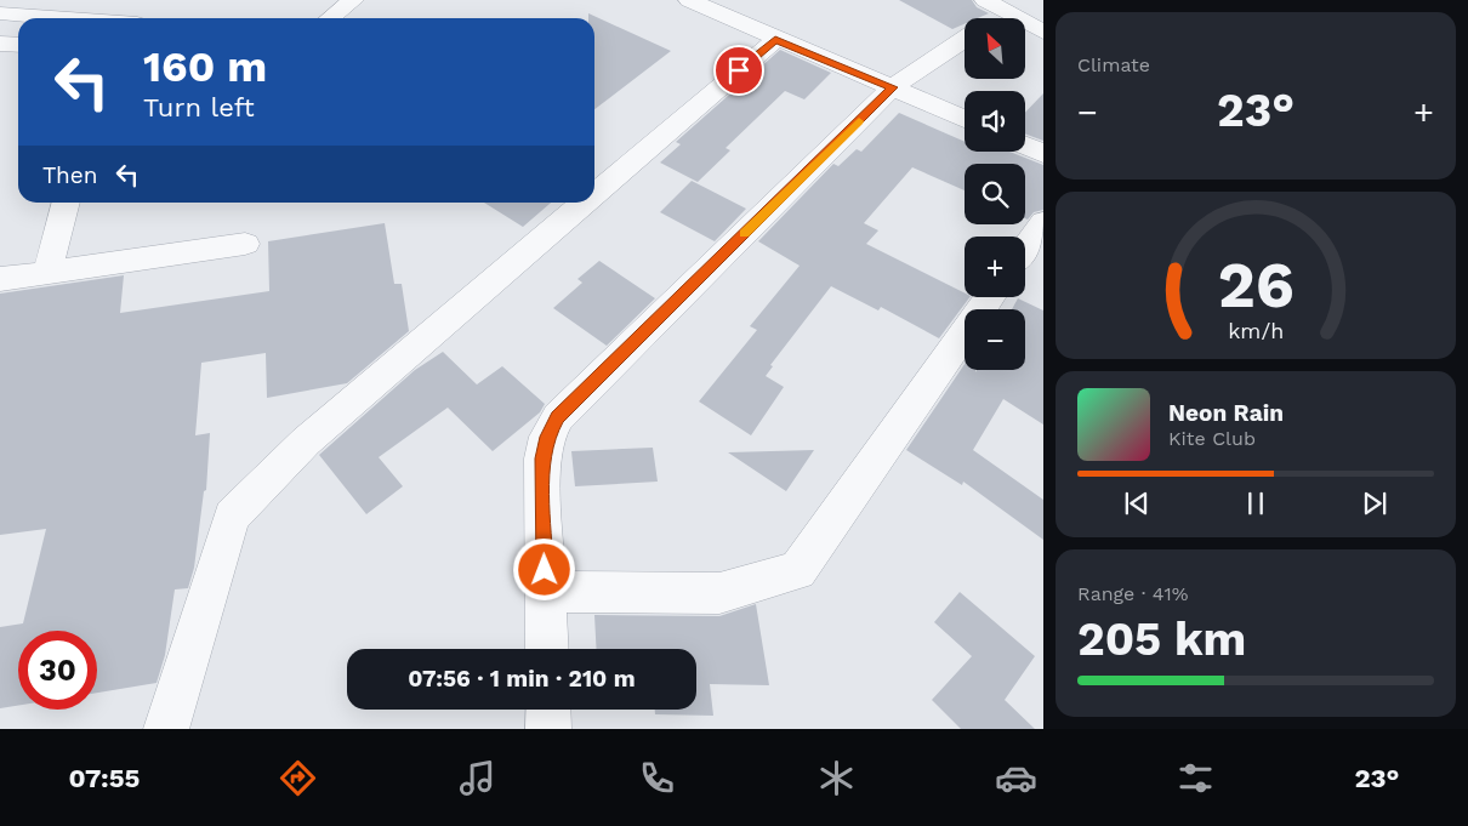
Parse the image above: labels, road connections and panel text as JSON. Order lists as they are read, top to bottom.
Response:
{
  "north": "top left",
  "page": {
    "tile": [
      "Climate",
      ["Range · 41%", "205 km"]
    ],
    "map_buttons": ["+", "−"],
    "turn": ["160 m", "Turn left"],
    "heat": ["−", "23°", "+"],
    "then": "Then",
    "song": ["Neon Rain", "Kite Club"],
    "limit": "30",
    "trip": "07:56 · 1 min · 210 m",
    "tabs": ["07:55", "23°"],
    "gauge": ["26", "km/h"]
  }
}
